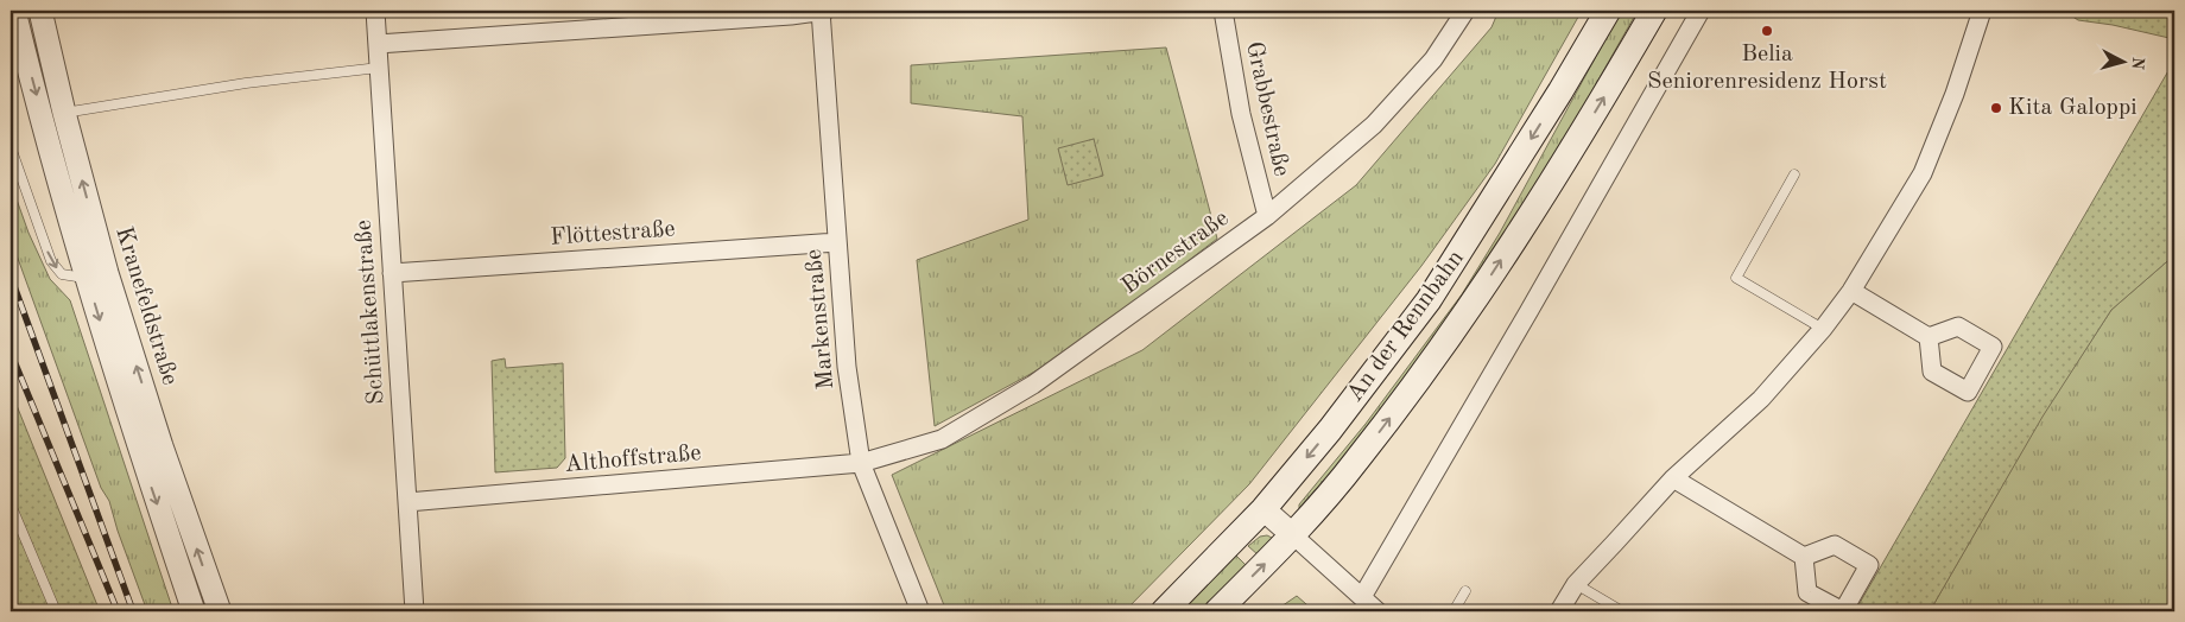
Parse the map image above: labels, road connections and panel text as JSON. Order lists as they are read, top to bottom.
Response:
{
  "streets": {
    "main road": ["An der Rennbahn"],
    "street": [
      "Grabbestraße",
      "Flöttestraße",
      "Börnestraße",
      "Kranefeldstraße",
      "Schüttlakenstraße",
      "Markenstraße",
      "Althoffstraße"
    ]
  },
  "crossings": [
    ["Grabbestraße", "Börnestraße"],
    ["Flöttestraße", "Schüttlakenstraße"],
    ["Flöttestraße", "Markenstraße"],
    ["Börnestraße", "Markenstraße"],
    ["Börnestraße", "Althoffstraße"],
    ["Schüttlakenstraße", "Althoffstraße"],
    ["Markenstraße", "Althoffstraße"]
  ],
  "places": ["Belia Seniorenresidenz Horst", "Kita Galoppi"],
  "north": "right"
}
